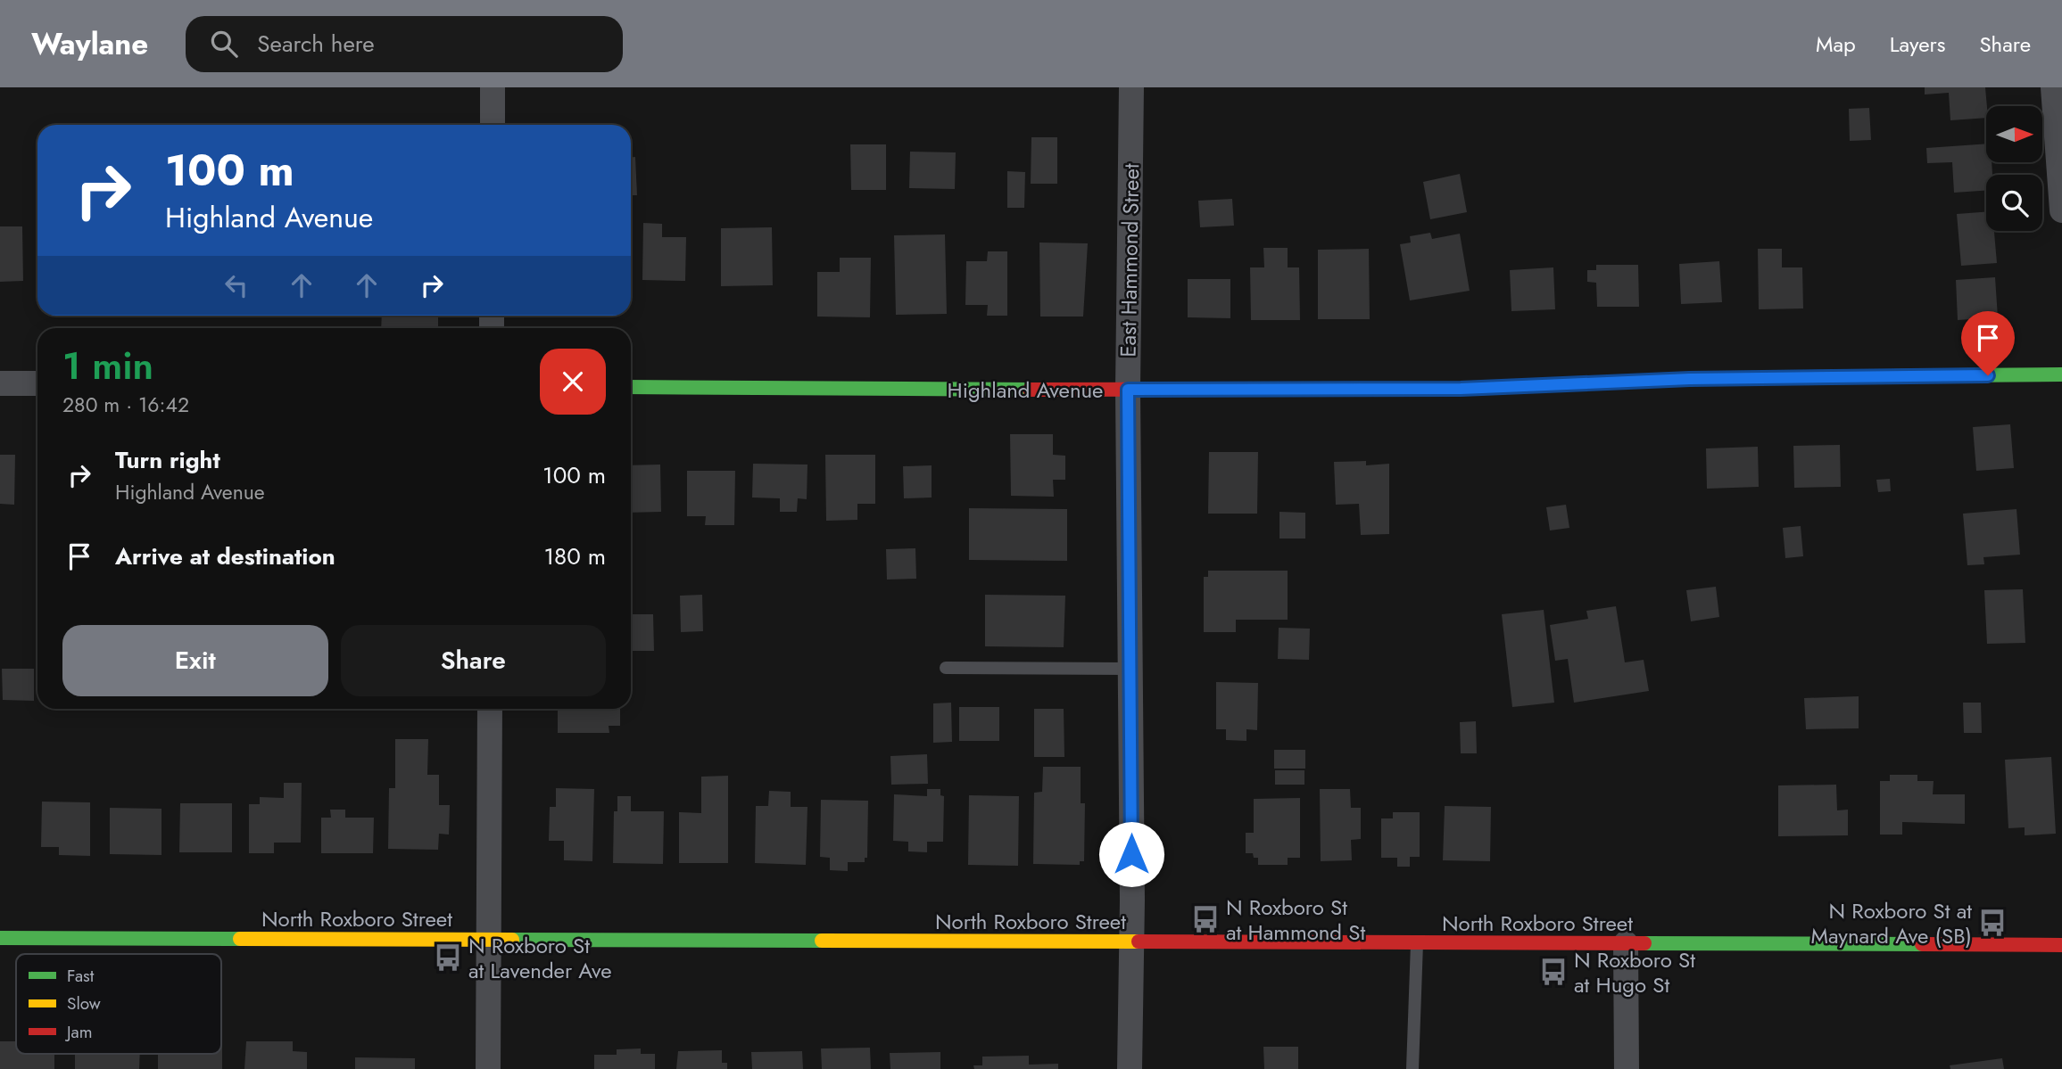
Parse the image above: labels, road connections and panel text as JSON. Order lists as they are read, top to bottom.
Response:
{
  "streets": {
    "main road": ["Highland Avenue", "North Roxboro Street"],
    "street": ["East Hammond Street"]
  },
  "crossings": [
    ["East Hammond Street", "Highland Avenue"],
    ["East Hammond Street", "North Roxboro Street"]
  ],
  "places": {
    "bus stop": [
      "N Roxboro St at Hammond St",
      "N Roxboro St at Maynard Ave (SB)",
      "N Roxboro St at Lavender Ave",
      "N Roxboro St at Hugo St"
    ]
  },
  "legend": ["Fast", "Slow", "Jam"],
  "north": "right",
  "page": {
    "header": "Waylane",
    "search": "Search here",
    "nav": ["Map", "Layers", "Share"],
    "turn": ["100 m", "Highland Avenue"],
    "heading": ["1 min", "280 m · 16:42"],
    "list": [
      {
        "name": "Turn right",
        "note": "Highland Avenue",
        "value": "100 m"
      },
      {
        "name": "Arrive at destination",
        "value": "180 m"
      }
    ],
    "buttons": ["Exit", "Share"]
  }
}
